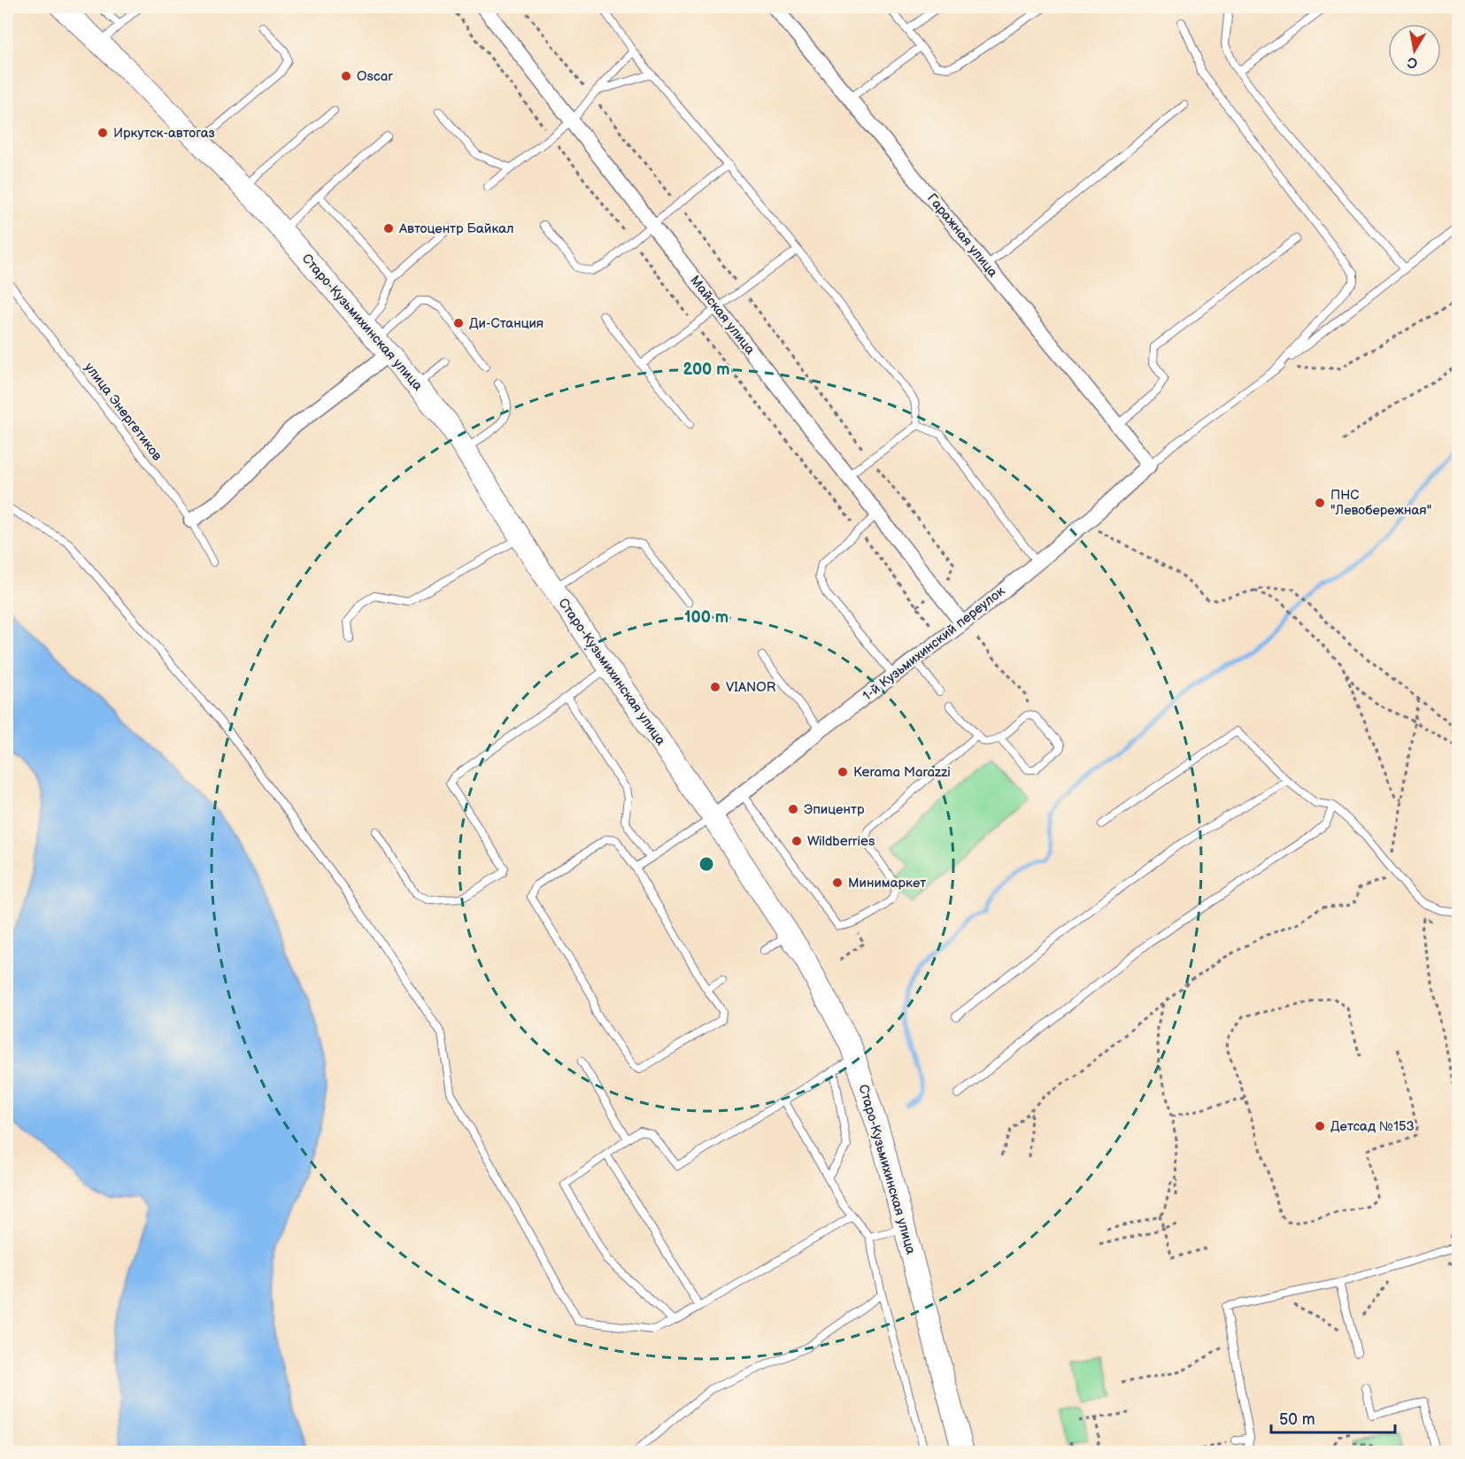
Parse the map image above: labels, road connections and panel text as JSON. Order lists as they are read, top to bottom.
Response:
{
  "streets": {
    "main road": ["Старо-Кузьмихинская улица"],
    "street": ["Гаражная улица", "Майская улица", "1-й Кузьмихинский переулок"],
    "lane": ["улица Энергетиков"]
  },
  "crossings": [
    ["Гаражная улица", "1-й Кузьмихинский переулок"],
    ["Майская улица", "1-й Кузьмихинский переулок"],
    ["Старо-Кузьмихинская улица", "1-й Кузьмихинский переулок"]
  ],
  "places": [
    "Oscar",
    "Иркутск-автогаз",
    "Автоцентр Байкал",
    "Ди-Станция",
    "ПНС \"Левобережная\"",
    "VIANOR",
    "Kerama Marazzi",
    "Эпицентр",
    "Wildberries",
    "Минимаркет",
    "Детсад №153"
  ],
  "scale_bar": "50 m",
  "north": "bottom",
  "rings": ["200 m", "100 m"]
}
